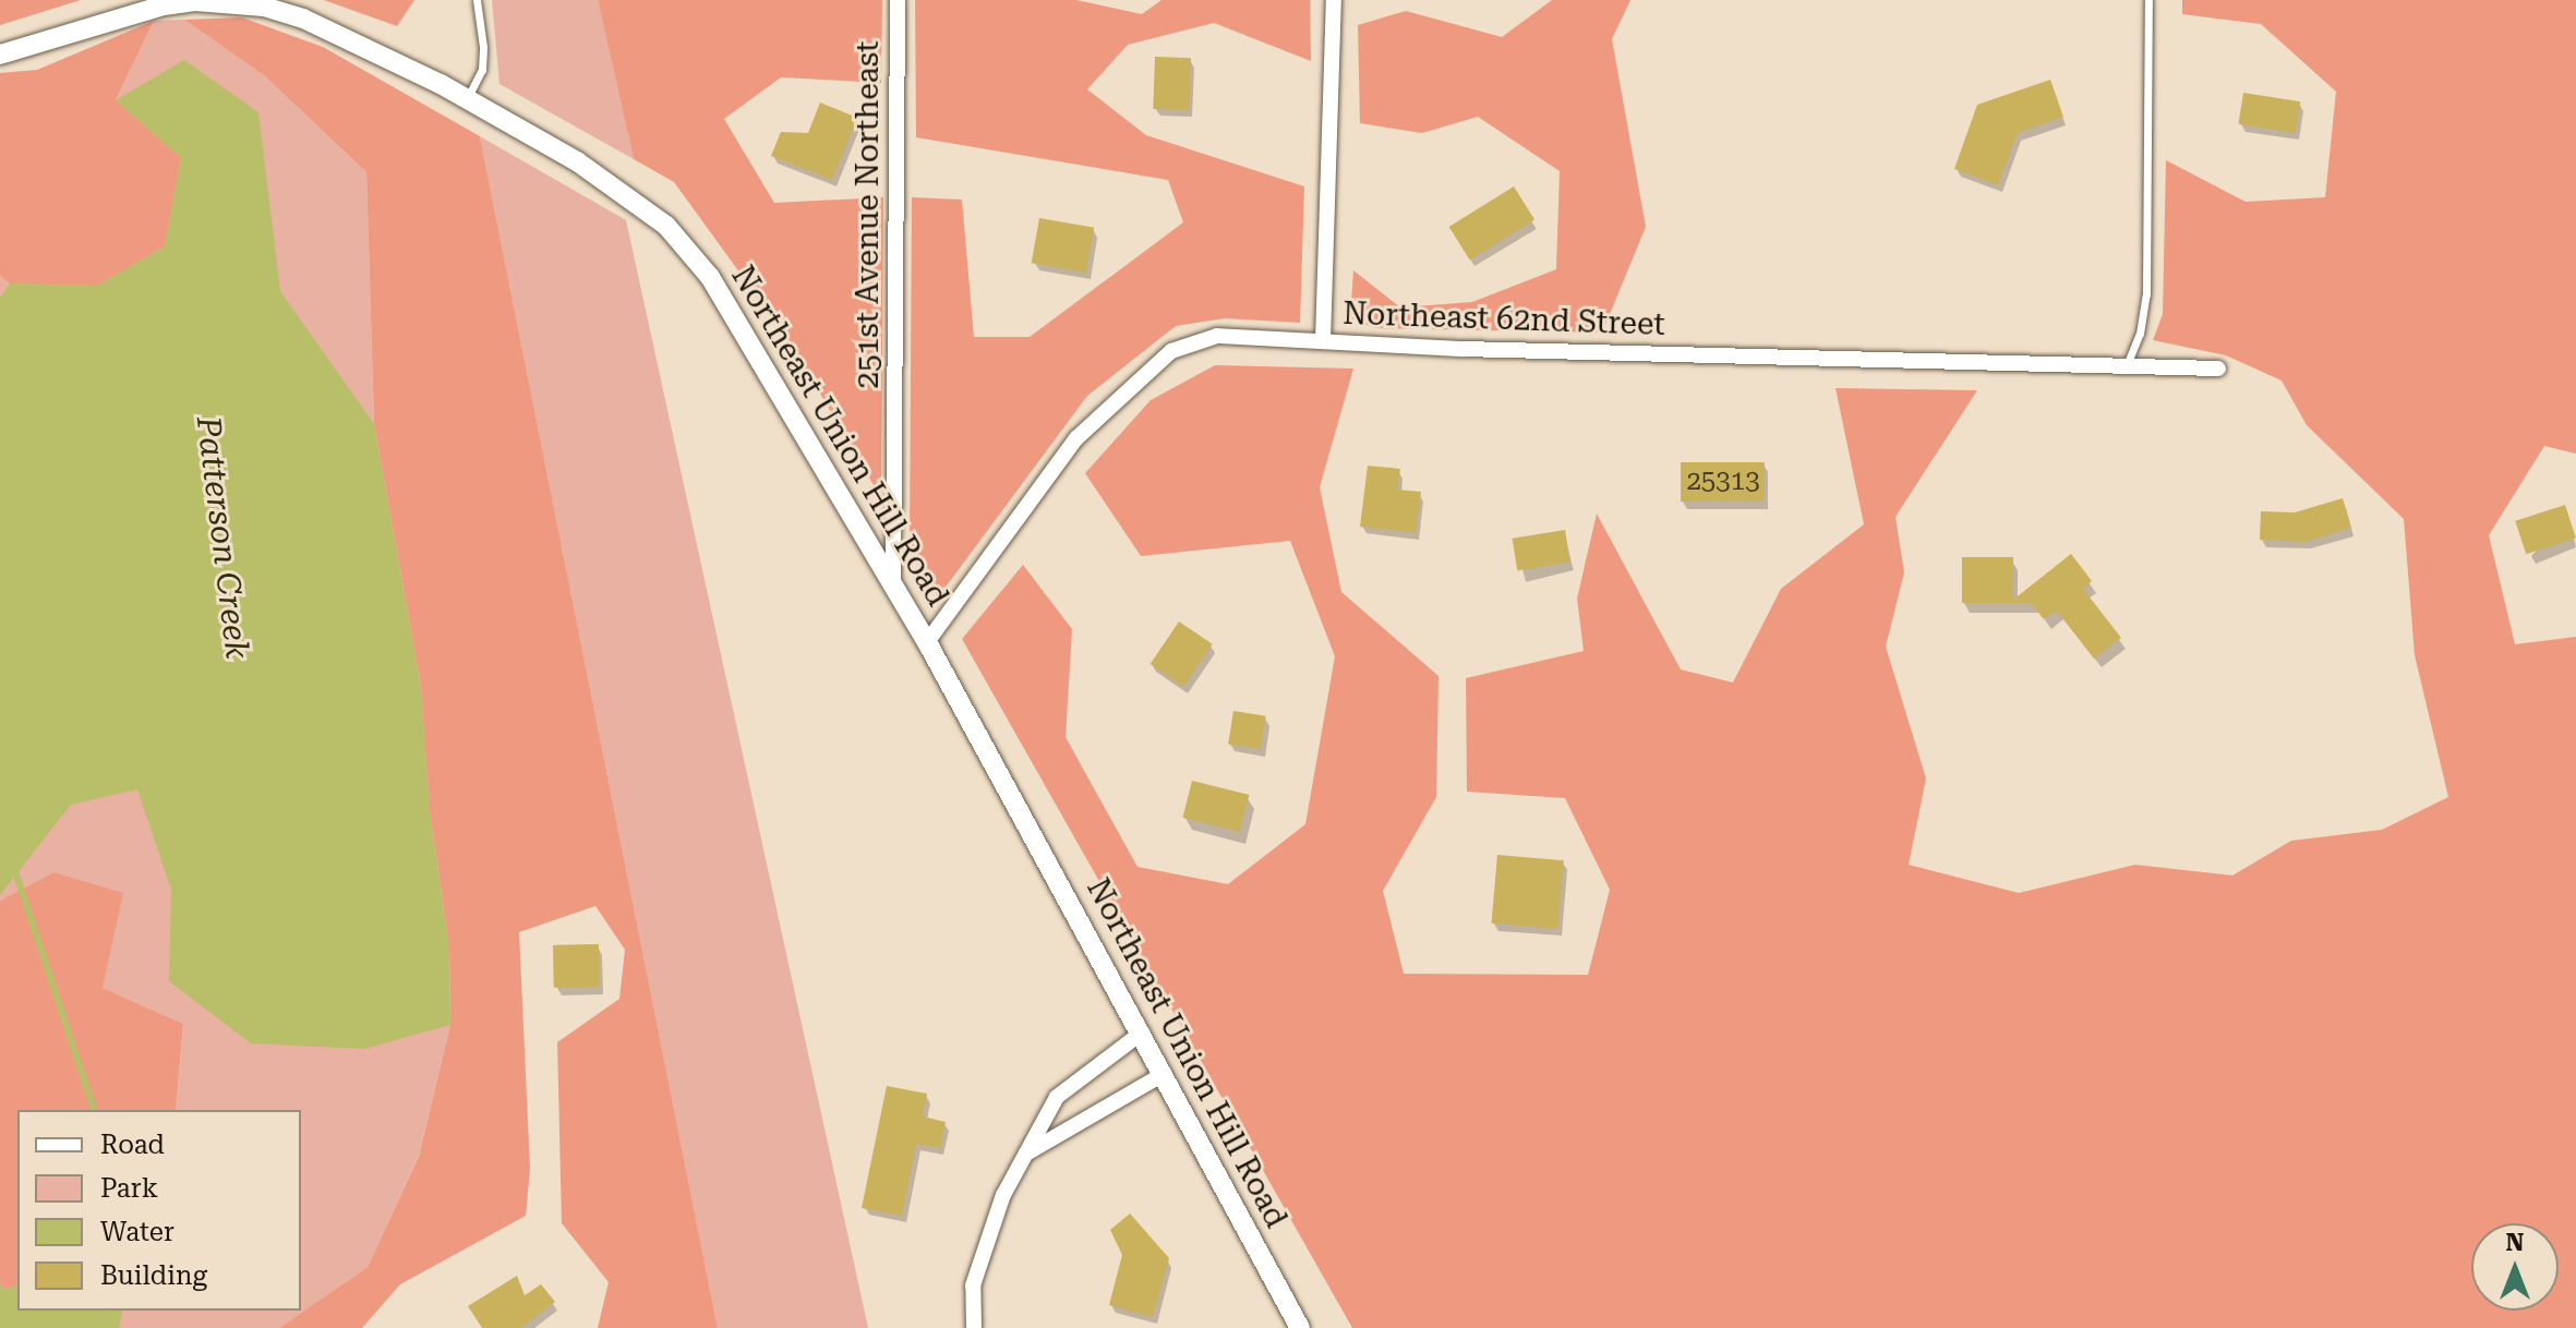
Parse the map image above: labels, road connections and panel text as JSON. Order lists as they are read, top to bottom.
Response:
{
  "streets": {
    "street": ["251st Avenue Northeast", "Northeast 62nd Street", "Northeast Union Hill Road"]
  },
  "crossings": [
    ["251st Avenue Northeast", "Northeast Union Hill Road"],
    ["Northeast 62nd Street", "Northeast Union Hill Road"]
  ],
  "water": ["Patterson Creek"],
  "house_numbers": ["25313"],
  "legend": [
    "Road",
    "Park",
    "Water",
    "Building"
  ],
  "north": "top"
}
